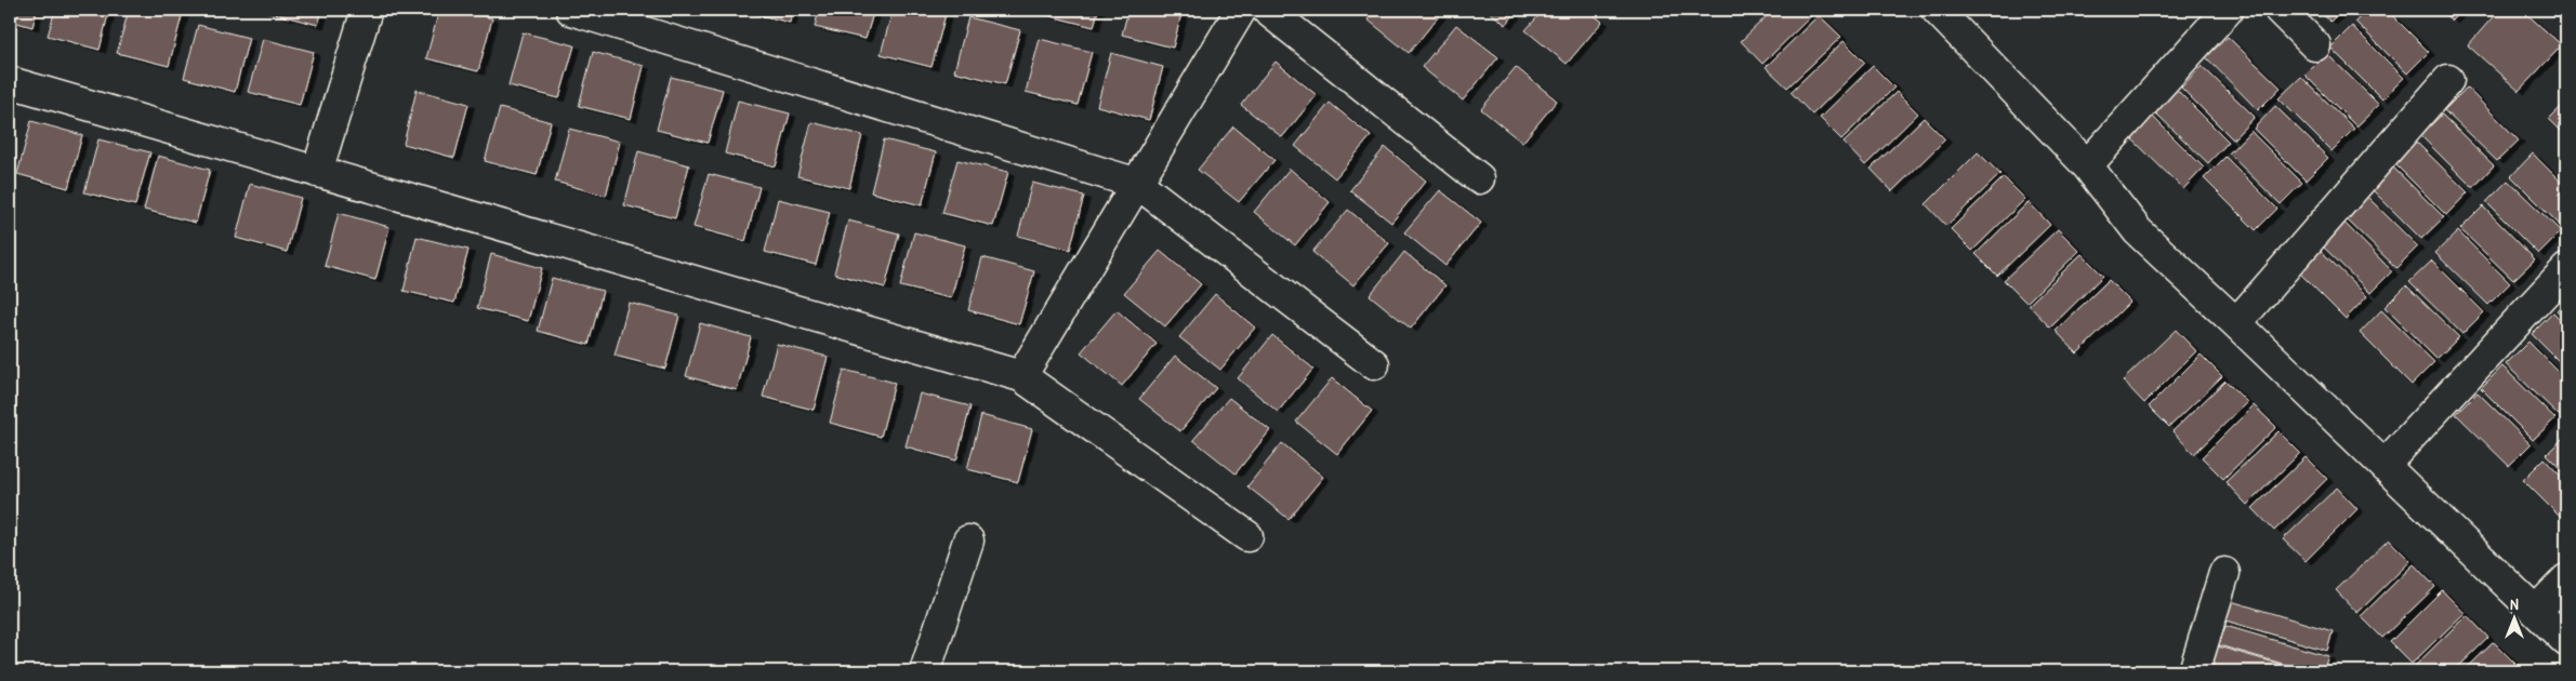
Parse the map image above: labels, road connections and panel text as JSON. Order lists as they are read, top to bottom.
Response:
{
  "north": "top"
}
